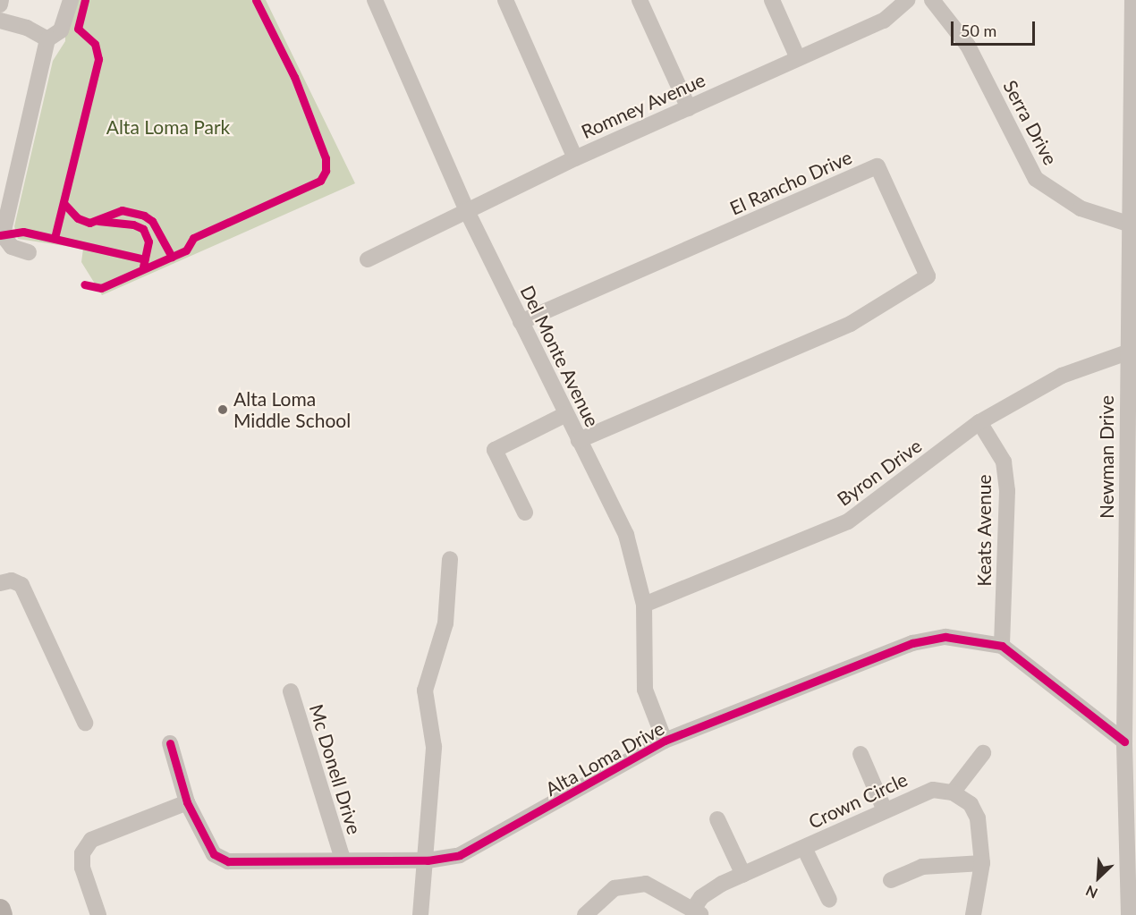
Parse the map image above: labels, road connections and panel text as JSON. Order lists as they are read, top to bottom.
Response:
{
  "streets": {
    "street": [
      "Romney Avenue",
      "Serra Drive",
      "El Rancho Drive",
      "Del Monte Avenue",
      "Newman Drive",
      "Byron Drive",
      "Keats Avenue",
      "Alta Loma Drive",
      "Mc Donell Drive",
      "Crown Circle"
    ]
  },
  "crossings": [
    ["Romney Avenue", "Del Monte Avenue"],
    ["Serra Drive", "Newman Drive"],
    ["El Rancho Drive", "Del Monte Avenue"],
    ["Del Monte Avenue", "Byron Drive"],
    ["Del Monte Avenue", "Alta Loma Drive"],
    ["Newman Drive", "Byron Drive"],
    ["Newman Drive", "Alta Loma Drive"],
    ["Byron Drive", "Keats Avenue"],
    ["Keats Avenue", "Alta Loma Drive"],
    ["Alta Loma Drive", "Mc Donell Drive"]
  ],
  "parks": ["Alta Loma Park"],
  "places": ["Alta Loma Middle School"],
  "scale_bar": "50 m",
  "north": "bottom left"
}
